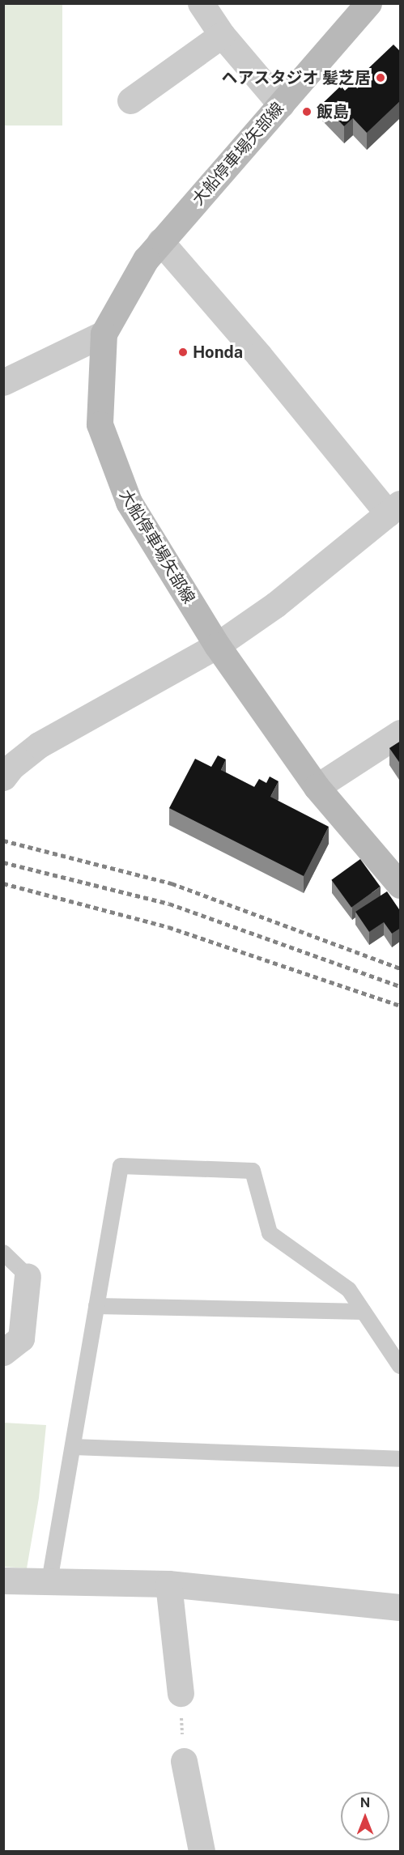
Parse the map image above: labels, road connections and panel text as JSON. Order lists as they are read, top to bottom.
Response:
{
  "streets": {
    "main road": ["大船停車場矢部線"]
  },
  "places": ["ヘアスタジオ 髪芝居", "飯島", "Honda"],
  "north": "top"
}
